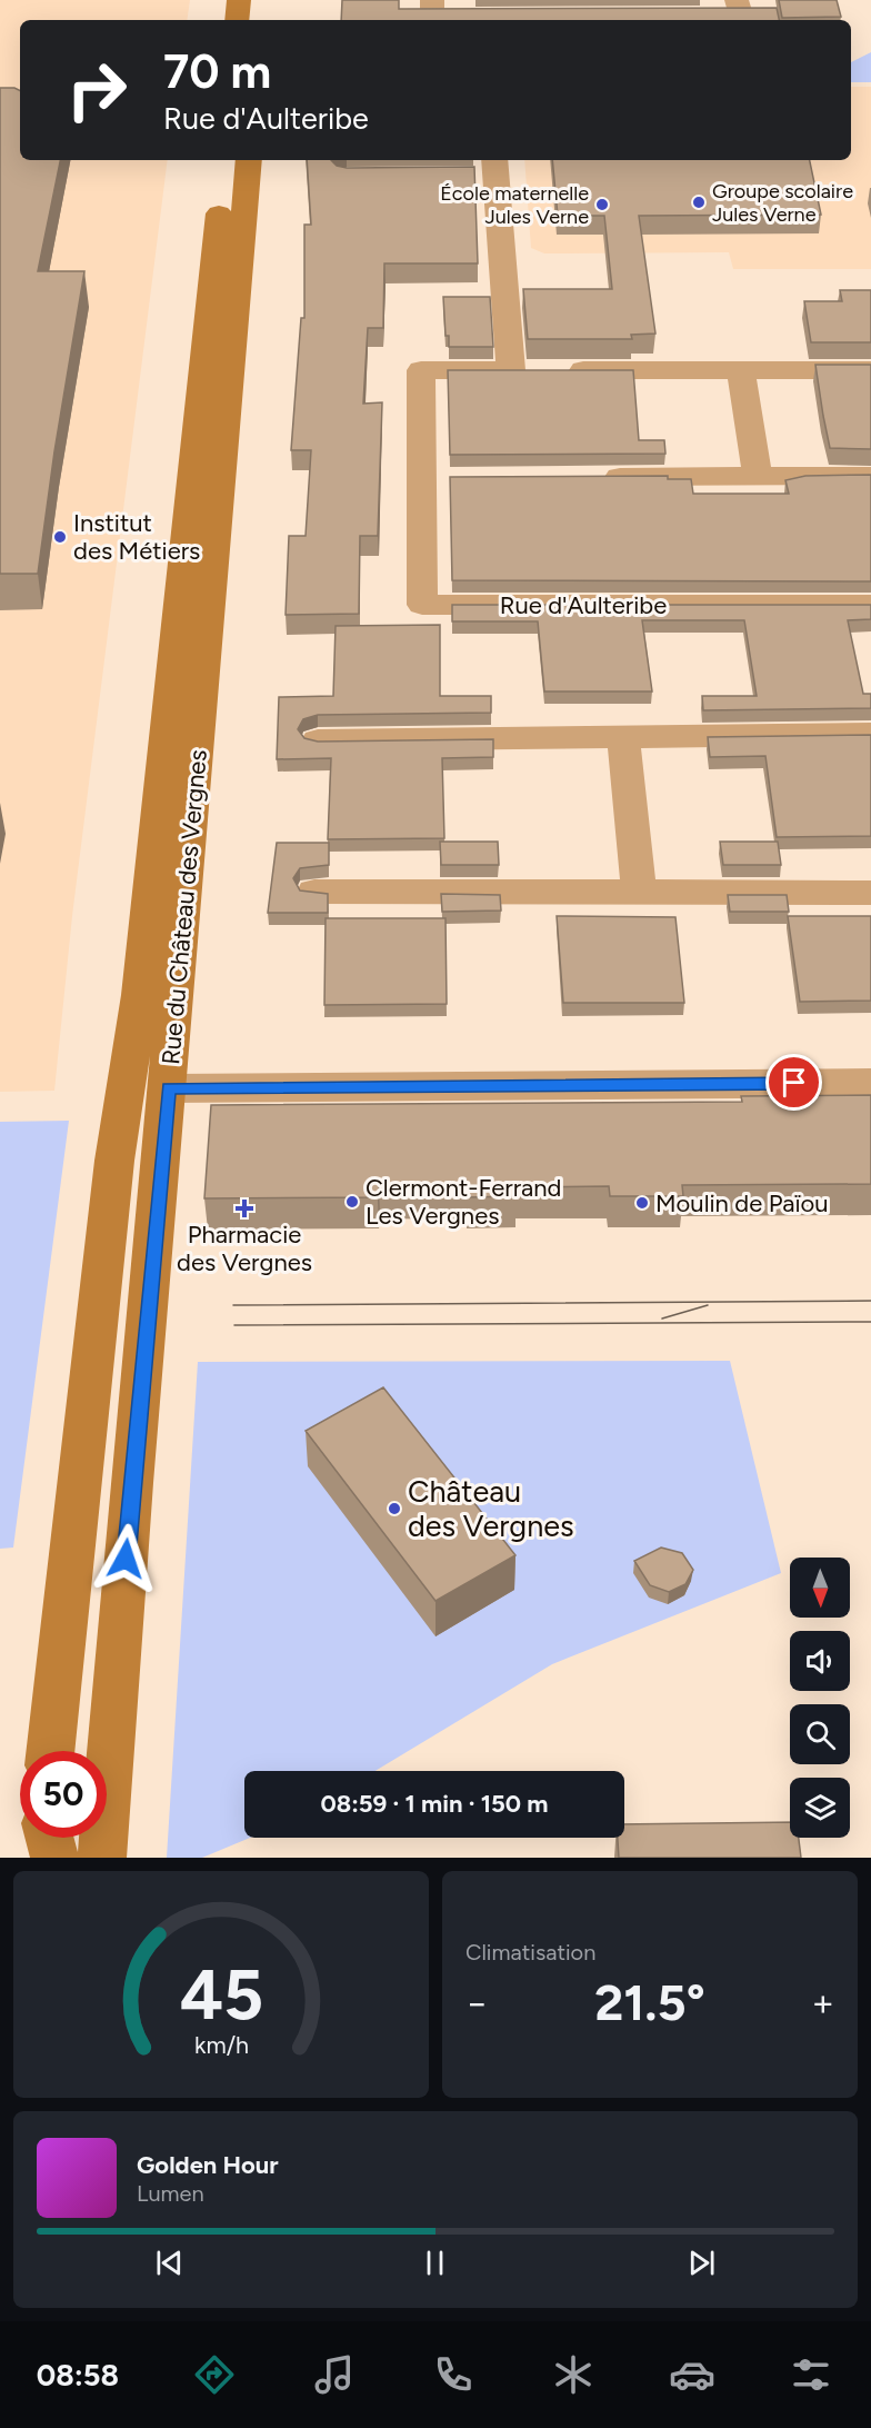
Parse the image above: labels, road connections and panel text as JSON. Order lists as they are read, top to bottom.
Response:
{
  "streets": {
    "main road": ["Rue du Château des Vergnes"],
    "street": ["Rue d'Aulteribe"]
  },
  "places": {
    "other": [
      "Groupe scolaire Jules Verne",
      "École maternelle Jules Verne",
      "Institut des Métiers",
      "Clermont-Ferrand Les Vergnes",
      "Moulin de Païou",
      "Château des Vergnes"
    ],
    "health": ["Pharmacie des Vergnes"]
  },
  "north": "bottom",
  "page": {
    "turn": ["70 m", "Rue d'Aulteribe"],
    "limit": "50",
    "trip": "08:59 · 1 min · 150 m",
    "tile": "Climatisation",
    "heat": ["−", "21.5°", "+"],
    "song": ["Golden Hour", "Lumen"],
    "tabs": "08:58",
    "gauge": ["45", "km/h"]
  }
}
